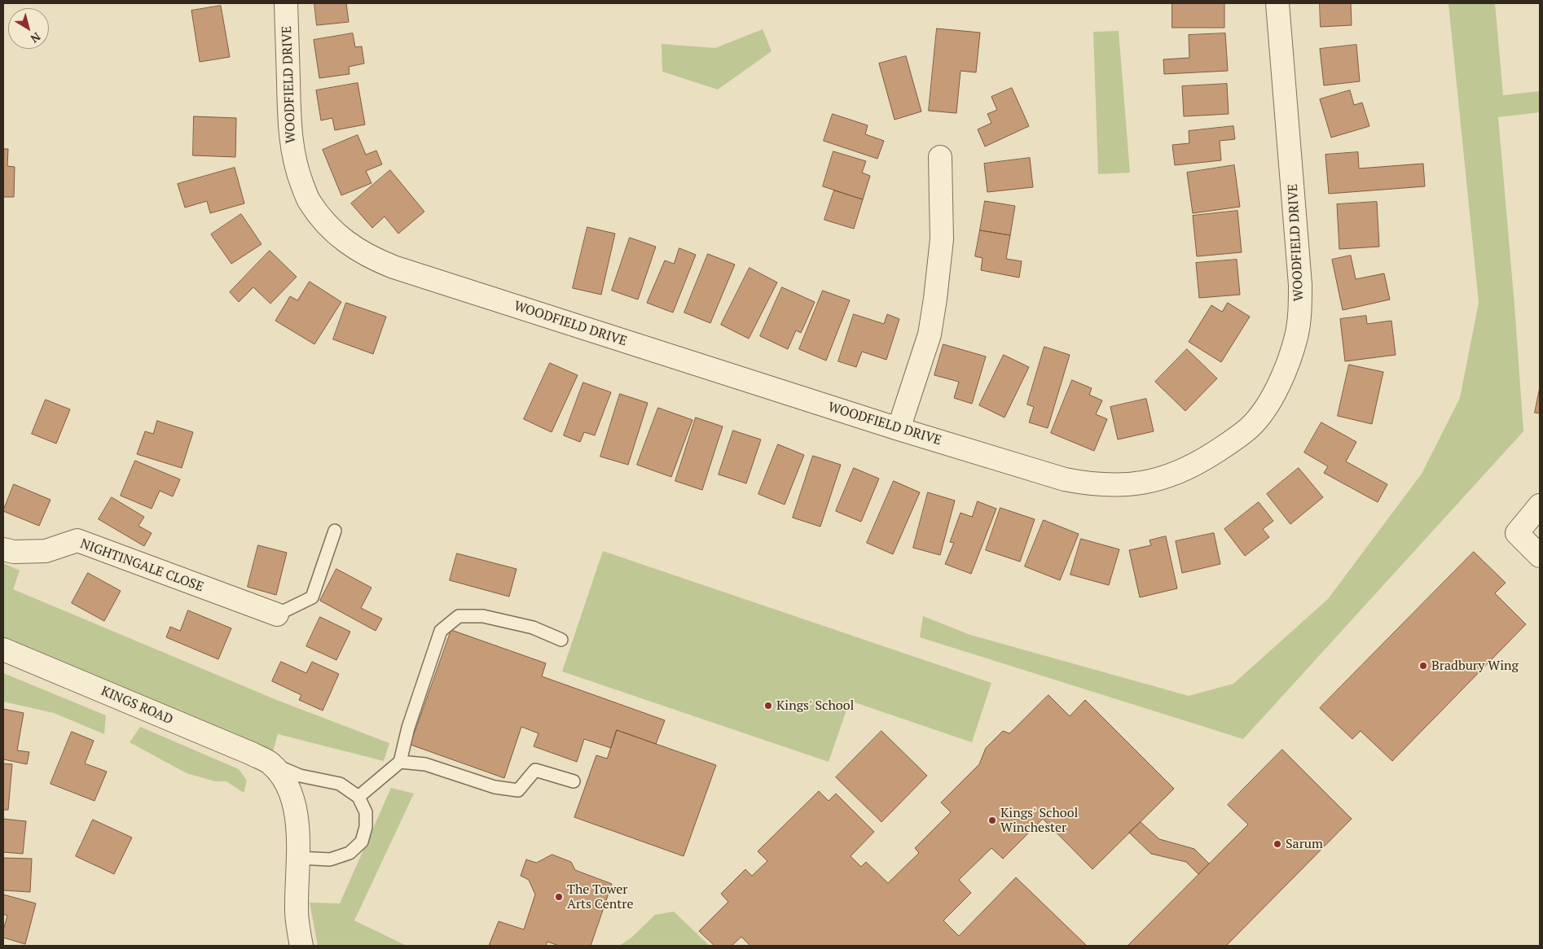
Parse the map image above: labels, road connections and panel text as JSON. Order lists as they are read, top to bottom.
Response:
{
  "streets": {
    "street": ["WOODFIELD DRIVE", "NIGHTINGALE CLOSE", "KINGS ROAD"]
  },
  "places": [
    "Bradbury Wing",
    "Kings' School",
    "Kings' School Winchester",
    "Sarum",
    "The Tower Arts Centre"
  ],
  "north": "bottom right"
}
